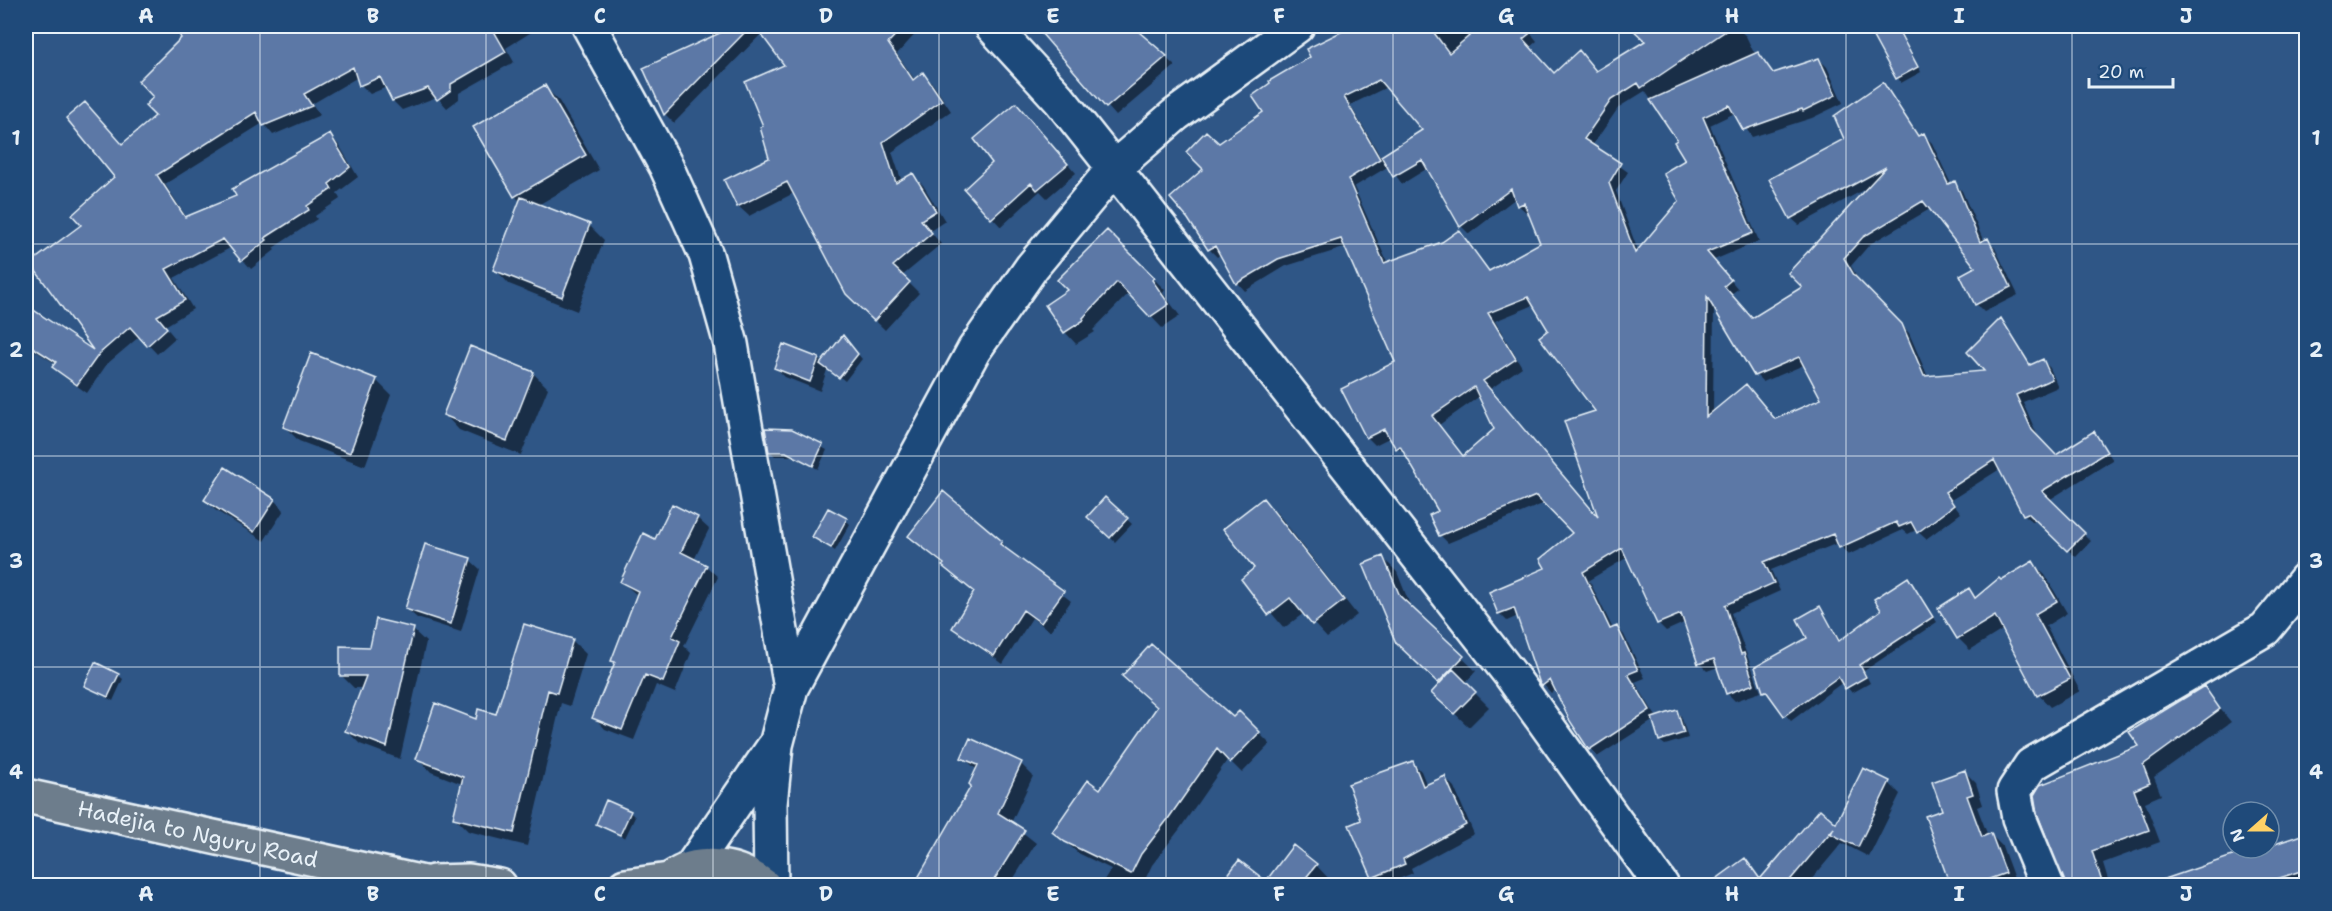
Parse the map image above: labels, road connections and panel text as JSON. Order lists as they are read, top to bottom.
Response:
{
  "streets": {
    "main road": ["Hadejia to Nguru Road"]
  },
  "scale_bar": "20 m",
  "north": "left",
  "grid": {
    "columns": [
      "A",
      "B",
      "C",
      "D",
      "E",
      "F",
      "G",
      "H",
      "I",
      "J"
    ],
    "rows": [
      "1",
      "2",
      "3",
      "4"
    ]
  }
}
